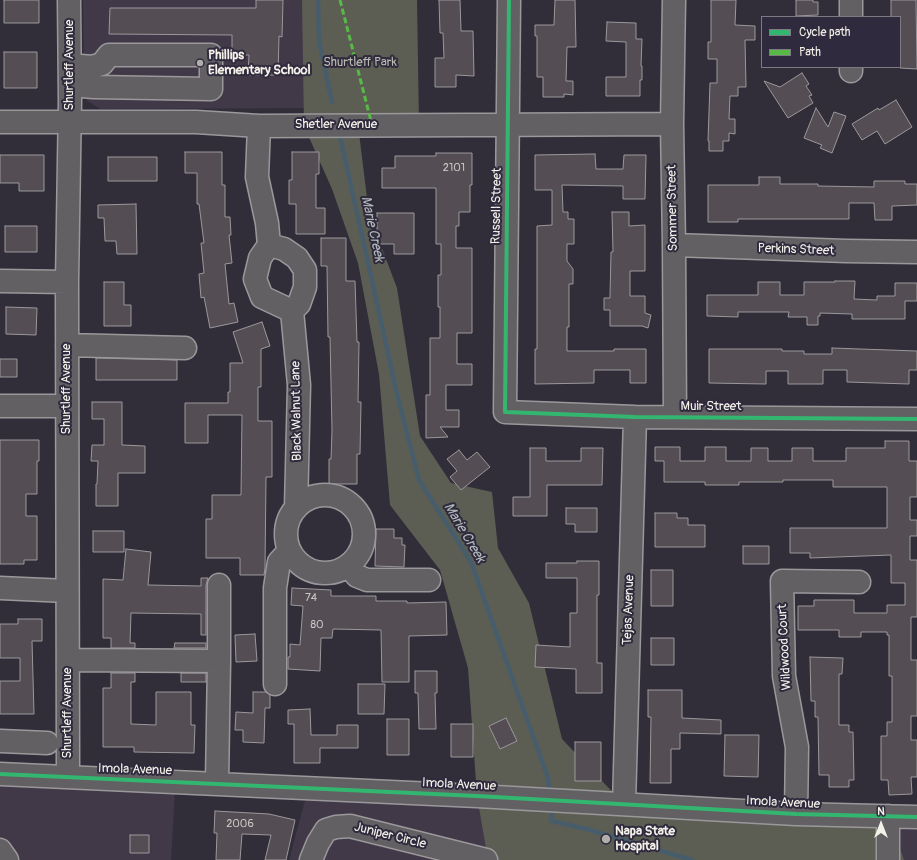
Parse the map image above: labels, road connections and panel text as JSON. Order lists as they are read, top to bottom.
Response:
{
  "streets": {
    "street": [
      "Shurtleff Avenue",
      "Shetler Avenue",
      "Russell Street",
      "Sommer Street",
      "Perkins Street",
      "Muir Street",
      "Black Walnut Lane",
      "Tejas Avenue",
      "Wildwood Court",
      "Imola Avenue",
      "Juniper Circle"
    ]
  },
  "crossings": [
    ["Shurtleff Avenue", "Shetler Avenue"],
    ["Shurtleff Avenue", "Imola Avenue"],
    ["Shetler Avenue", "Russell Street"],
    ["Shetler Avenue", "Sommer Street"],
    ["Russell Street", "Muir Street"],
    ["Sommer Street", "Perkins Street"],
    ["Sommer Street", "Muir Street"],
    ["Muir Street", "Tejas Avenue"],
    ["Tejas Avenue", "Imola Avenue"],
    ["Wildwood Court", "Imola Avenue"]
  ],
  "water": ["Marie Creek"],
  "parks": ["Shurtleff Park"],
  "places": ["Phillips Elementary School", "Napa State Hospital"],
  "house_numbers": [
    "2101",
    "74",
    "80",
    "2006"
  ],
  "legend": ["Cycle path", "Path"],
  "north": "top"
}
